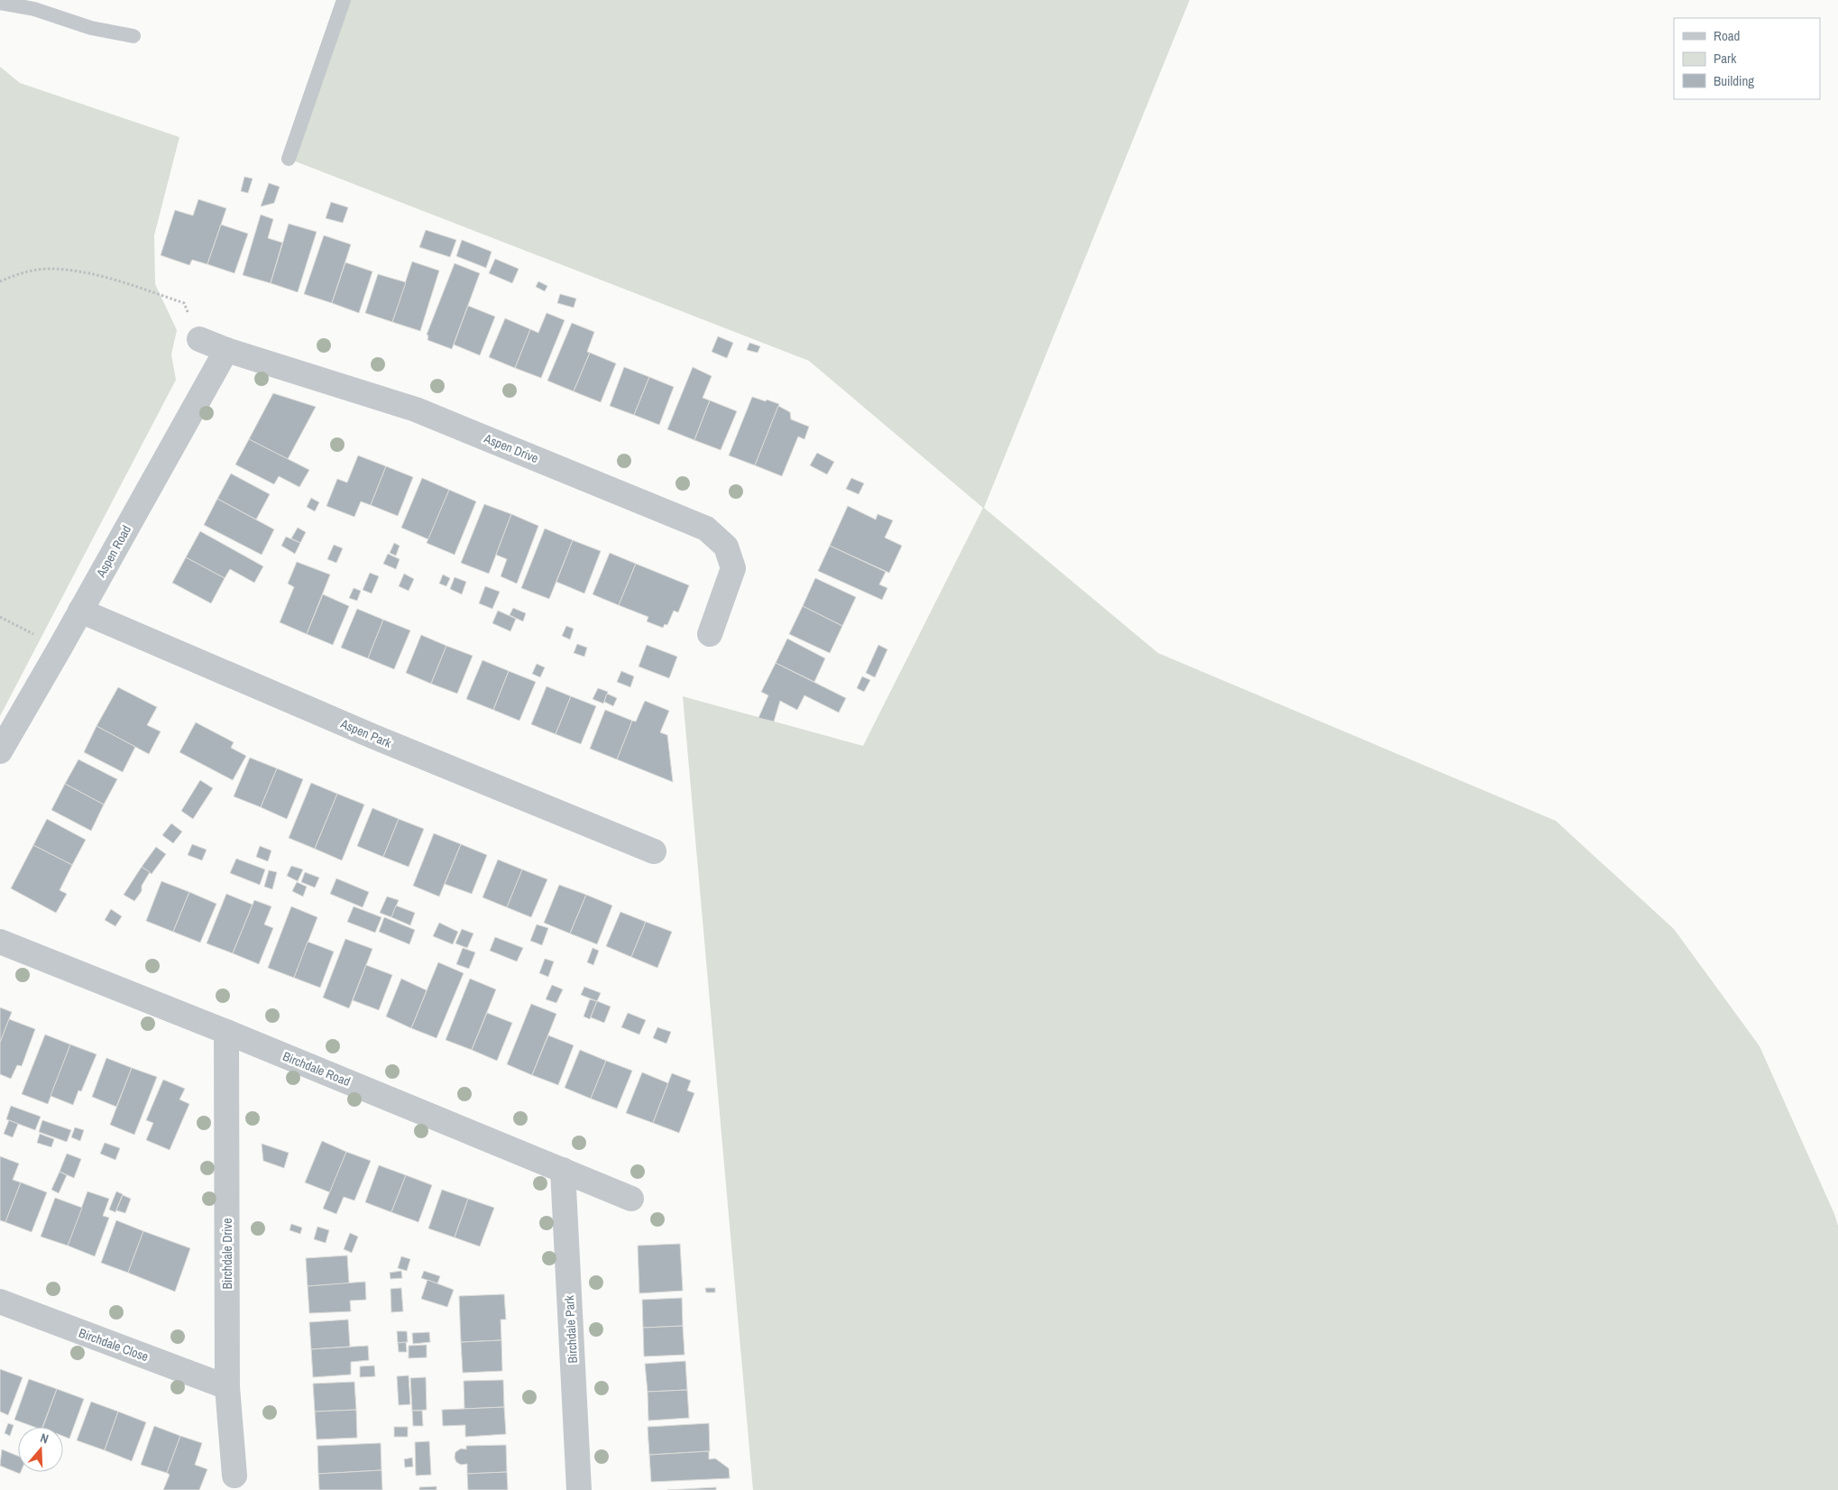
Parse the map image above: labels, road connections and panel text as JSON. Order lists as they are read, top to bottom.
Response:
{
  "streets": {
    "street": [
      "Aspen Drive",
      "Aspen Road",
      "Aspen Park",
      "Birchdale Road",
      "Birchdale Drive",
      "Birchdale Park",
      "Birchdale Close"
    ]
  },
  "crossings": [
    ["Aspen Drive", "Aspen Road"],
    ["Aspen Road", "Aspen Park"],
    ["Birchdale Road", "Birchdale Drive"],
    ["Birchdale Road", "Birchdale Park"],
    ["Birchdale Drive", "Birchdale Close"]
  ],
  "legend": ["Road", "Park", "Building"],
  "north": "top"
}
